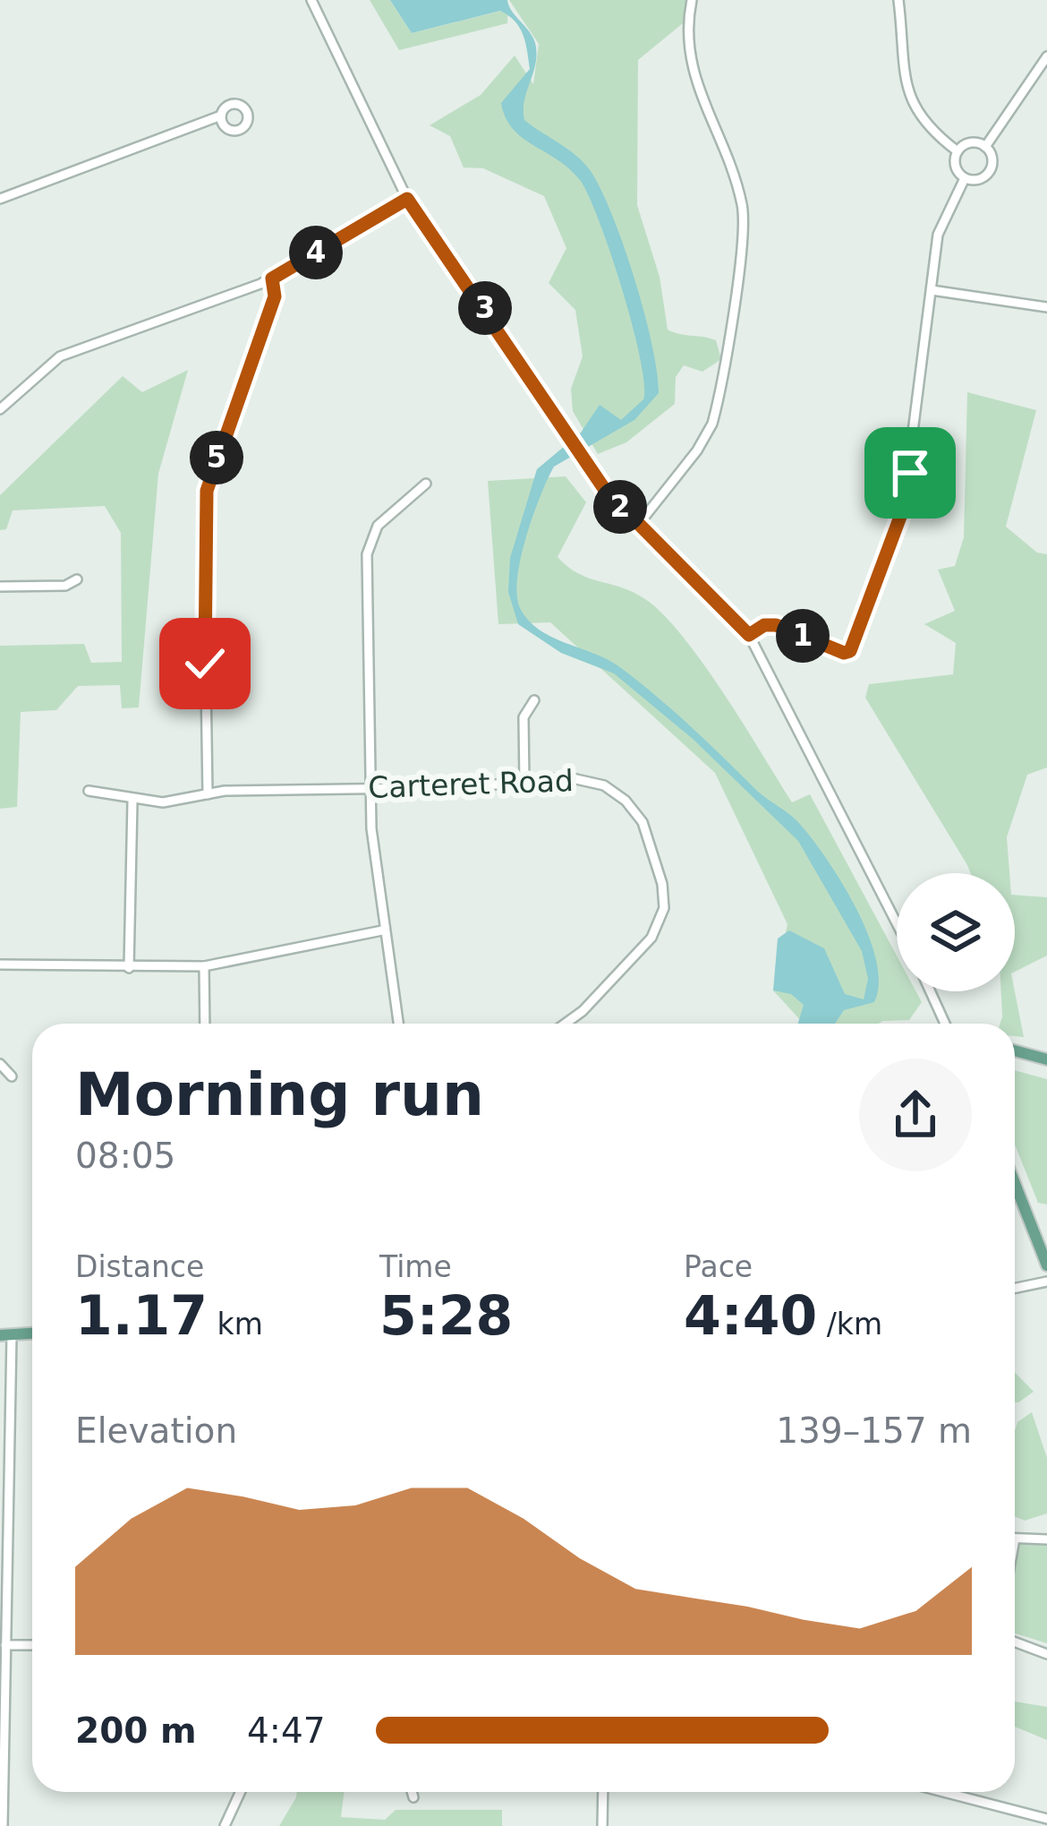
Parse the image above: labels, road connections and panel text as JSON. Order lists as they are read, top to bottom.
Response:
{
  "streets": {
    "street": ["Carteret Road"]
  },
  "page": {
    "pins": [
      "4",
      "3",
      "5",
      "2",
      "1"
    ],
    "heading": ["Morning run", "08:05"],
    "stats": [
      ["Distance", "1.17 km"],
      ["Time", "5:28"],
      ["Pace", "4:40 /km"]
    ],
    "chart": ["Elevation", "139–157 m"],
    "list": [
      {
        "name": "200 m",
        "note": "4:47"
      }
    ]
  }
}
